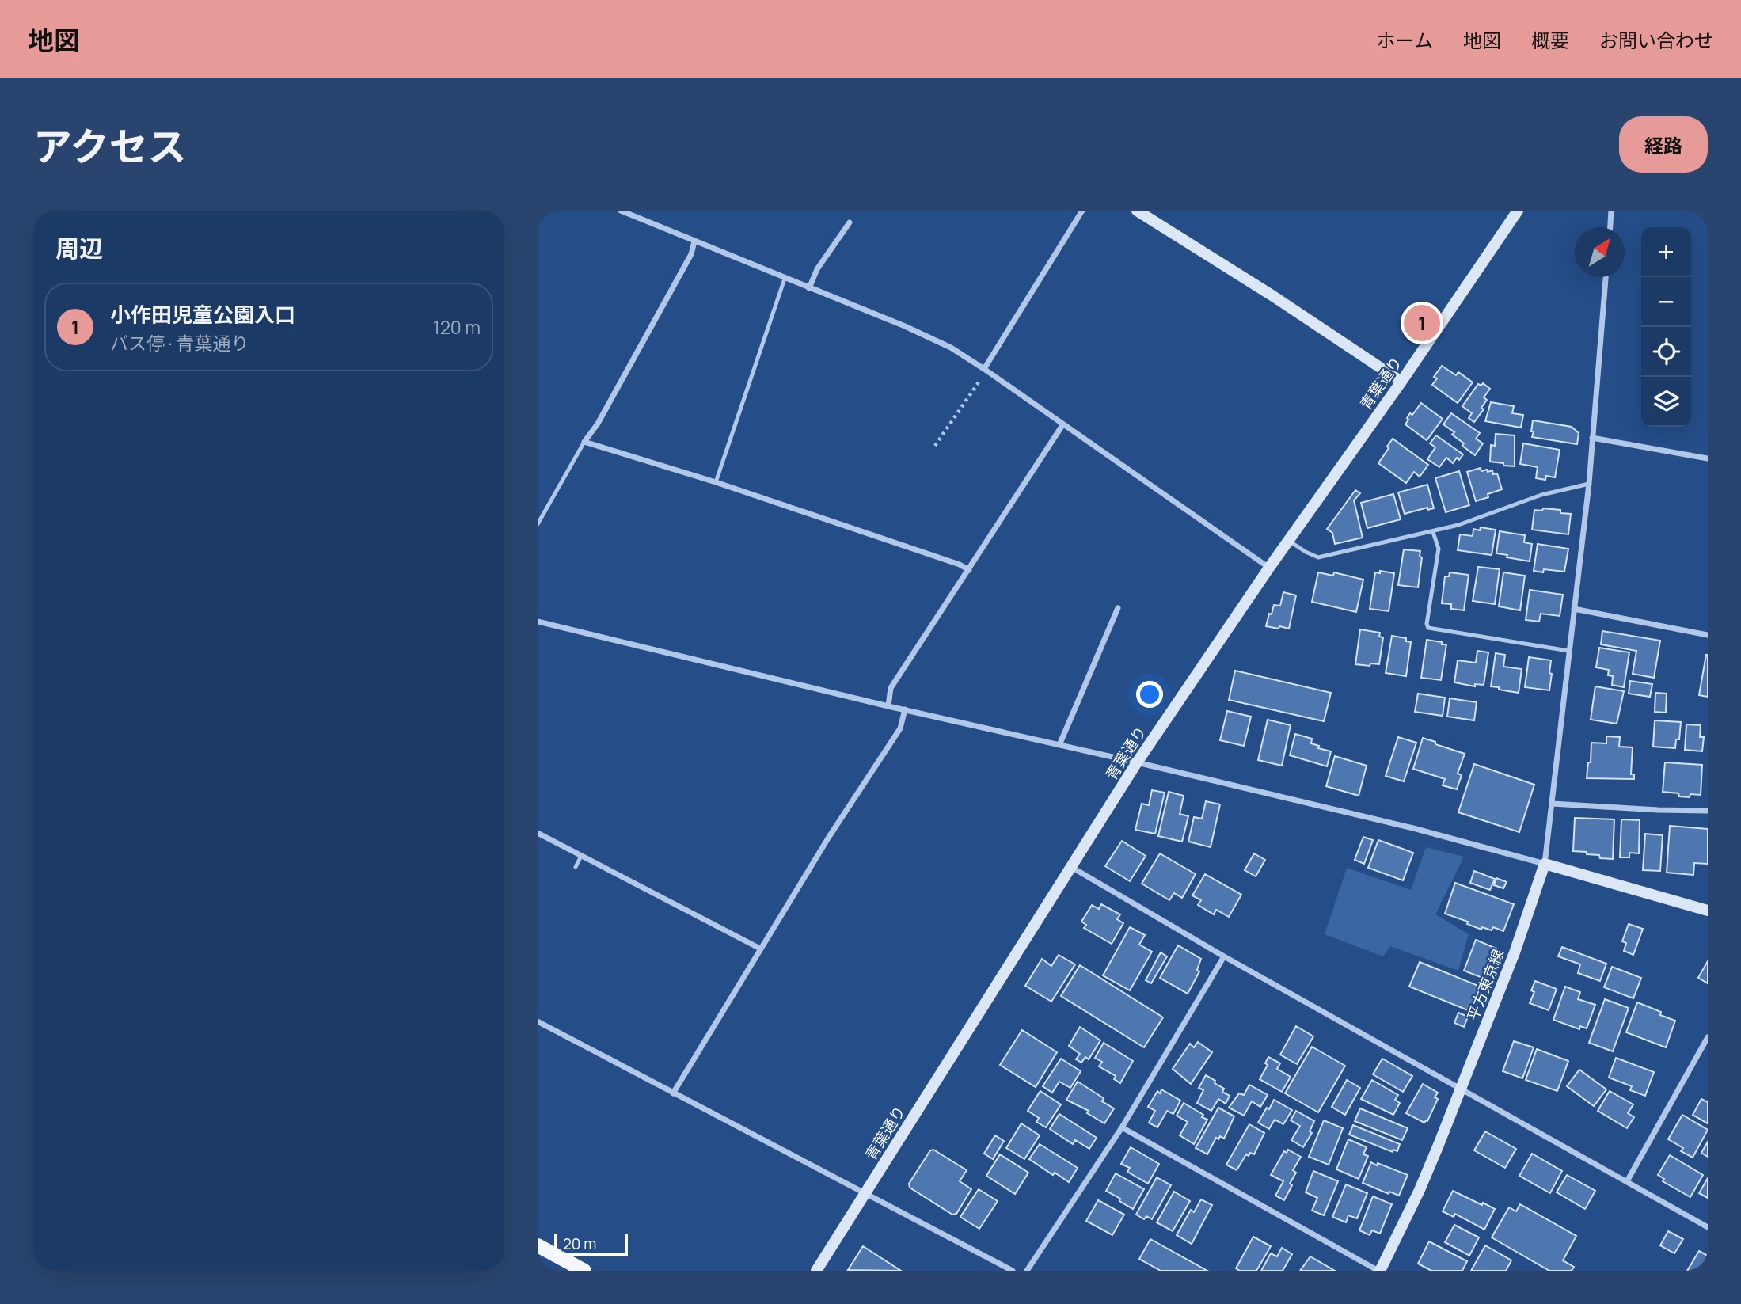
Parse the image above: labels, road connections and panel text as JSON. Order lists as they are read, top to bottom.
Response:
{
  "streets": {
    "street": ["青葉通り", "平方東京線"]
  },
  "scale_bar": "20 m",
  "north": "top right",
  "page": {
    "header": "地図",
    "nav": [
      "ホーム",
      "地図",
      "概要",
      "お問い合わせ"
    ],
    "title": "アクセス",
    "buttons": "経路",
    "heading": "周辺",
    "map_buttons": ["+", "−"],
    "list": [
      {
        "mark": "1",
        "name": "小作田児童公園入口",
        "note": "バス停 · 青葉通り",
        "value": "120 m"
      }
    ],
    "pins": "1",
    "scale": "20 m"
  }
}
